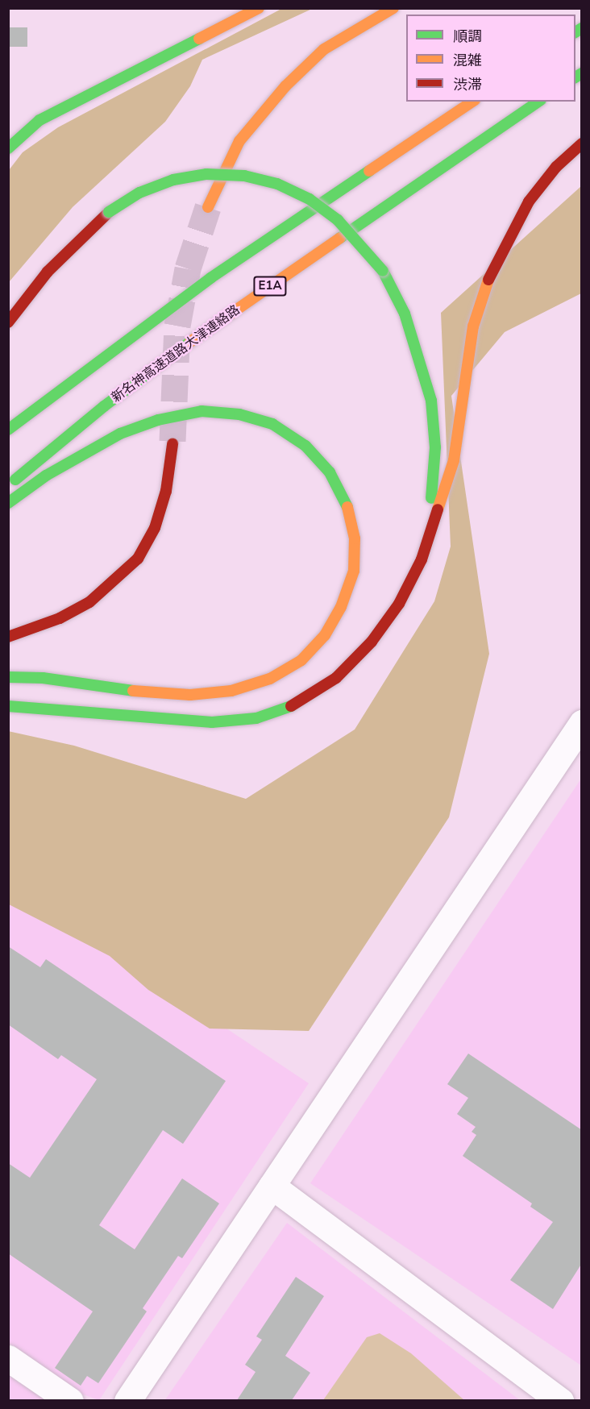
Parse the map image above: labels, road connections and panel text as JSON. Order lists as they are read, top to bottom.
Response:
{
  "streets": {
    "main road": ["E1A", "新名神高速道路大津連絡路"]
  },
  "legend": ["順調", "混雑", "渋滞"]
}
